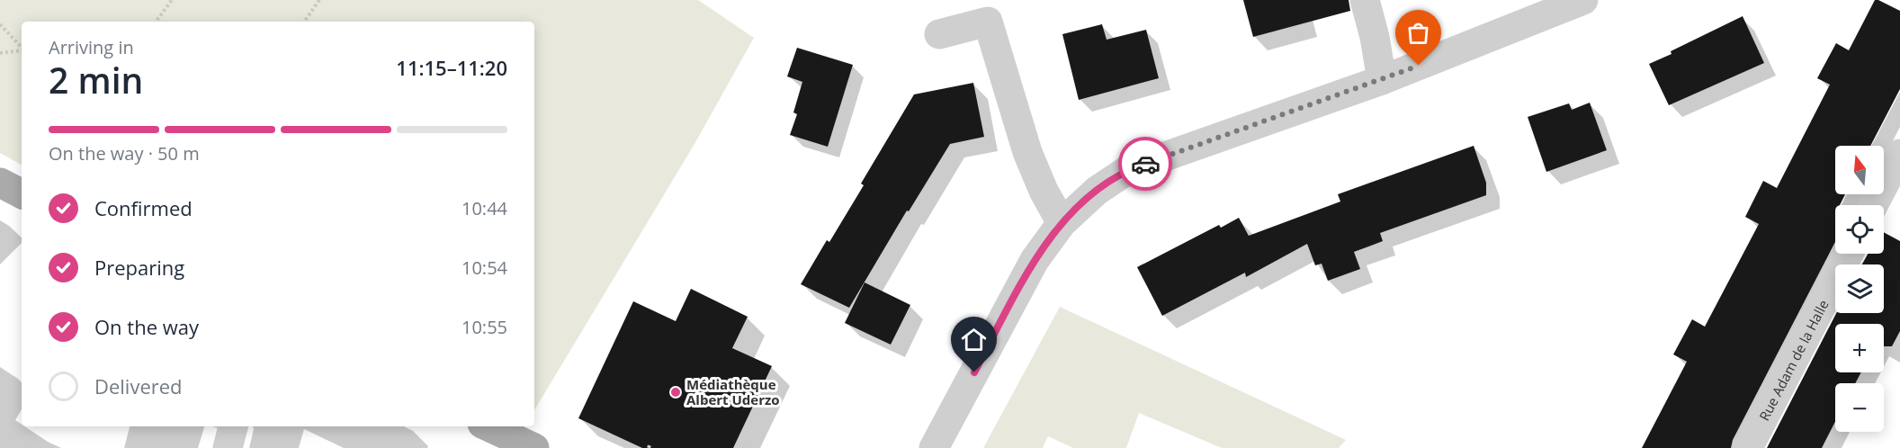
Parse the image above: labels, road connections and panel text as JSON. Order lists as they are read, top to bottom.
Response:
{
  "streets": {
    "street": ["Rue Adam de la Halle"]
  },
  "places": ["Médiathèque Albert Uderzo"],
  "north": "top",
  "page": {
    "heading": ["2 min", "Arriving in", "11:15–11:20"],
    "bar": "On the way · 50 m",
    "map_buttons": ["+", "−"],
    "list": [
      ["Confirmed", "10:44"],
      ["Preparing", "10:54"],
      ["On the way", "10:55"],
      "Delivered"
    ]
  }
}
